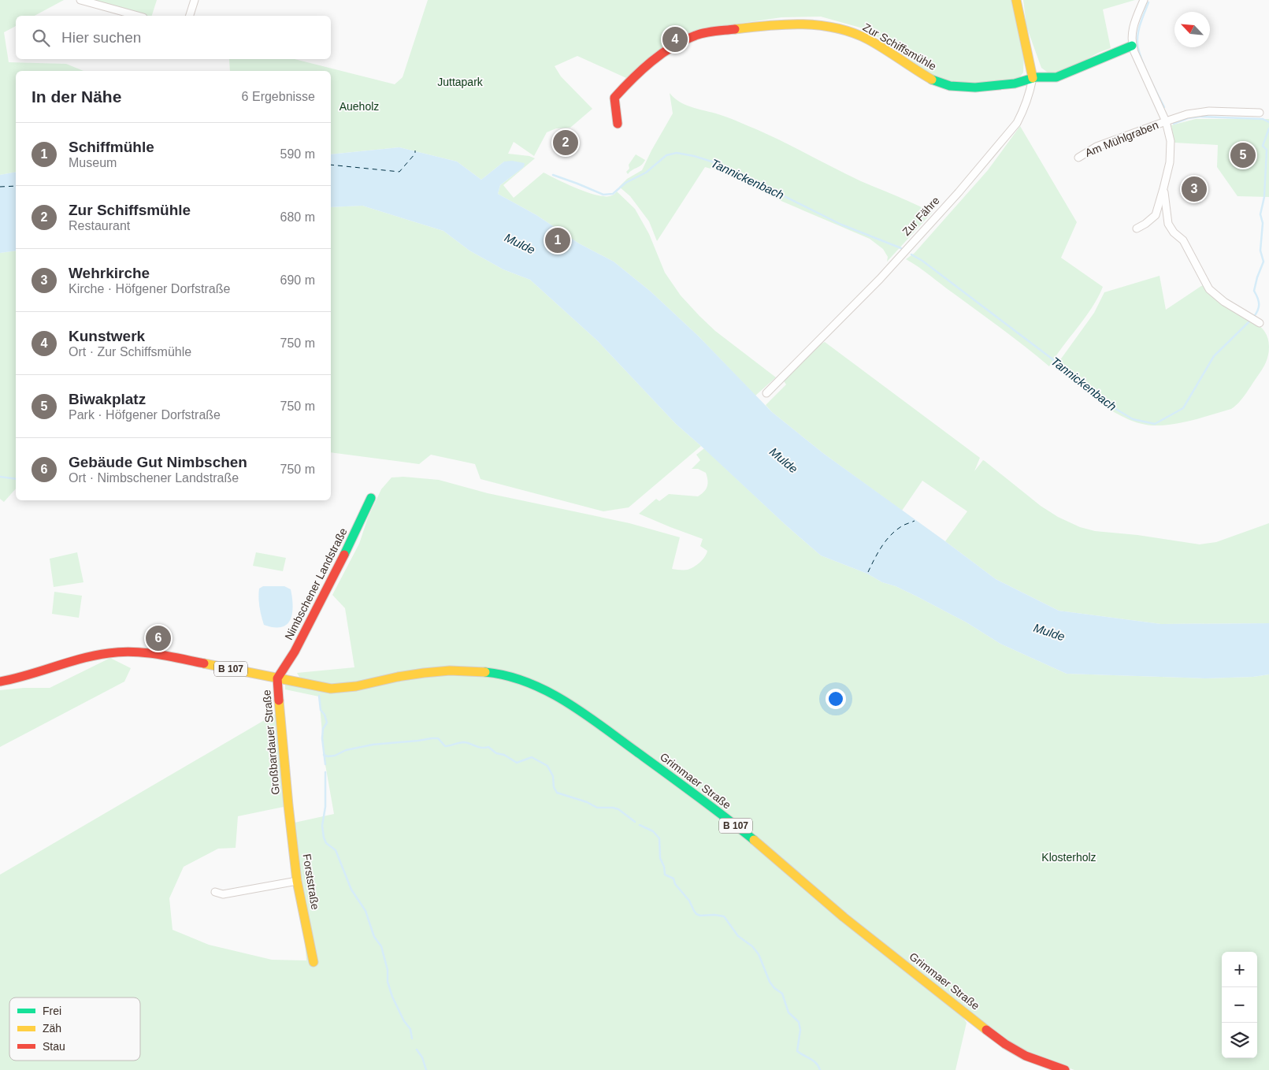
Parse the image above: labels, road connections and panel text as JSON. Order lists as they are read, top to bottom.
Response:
{
  "streets": {
    "main road": [
      "Zur Schiffsmühle",
      "Zur Fähre",
      "Nimbschener Landstraße",
      "B 107",
      "Großbardauer Straße",
      "Grimmaer Straße",
      "Forststraße"
    ],
    "street": ["Am Mühlgraben"]
  },
  "crossings": [
    ["Zur Schiffsmühle", "Zur Fähre"],
    ["Nimbschener Landstraße", "B 107"],
    ["Nimbschener Landstraße", "Großbardauer Straße"],
    ["Nimbschener Landstraße", "Grimmaer Straße"],
    ["B 107", "Großbardauer Straße"],
    ["B 107", "Grimmaer Straße"],
    ["Großbardauer Straße", "Grimmaer Straße"],
    ["Großbardauer Straße", "Forststraße"]
  ],
  "water": ["Tannickenbach", "Mulde"],
  "parks": ["Juttapark", "Aueholz", "Klosterholz"],
  "legend": ["Frei", "Zäh", "Stau"],
  "north": "top left",
  "page": {
    "search": "Hier suchen",
    "pins": [
      "4",
      "2",
      "5",
      "3",
      "1",
      "6"
    ],
    "heading": ["In der Nähe", "6 Ergebnisse"],
    "list": [
      {
        "mark": "1",
        "name": "Schiffmühle",
        "note": "Museum",
        "value": "590 m"
      },
      {
        "mark": "2",
        "name": "Zur Schiffsmühle",
        "note": "Restaurant",
        "value": "680 m"
      },
      {
        "mark": "3",
        "name": "Wehrkirche",
        "note": "Kirche · Höfgener Dorfstraße",
        "value": "690 m"
      },
      {
        "mark": "4",
        "name": "Kunstwerk",
        "note": "Ort · Zur Schiffsmühle",
        "value": "750 m"
      },
      {
        "mark": "5",
        "name": "Biwakplatz",
        "note": "Park · Höfgener Dorfstraße",
        "value": "750 m"
      },
      {
        "mark": "6",
        "name": "Gebäude Gut Nimbschen",
        "note": "Ort · Nimbschener Landstraße",
        "value": "750 m"
      }
    ],
    "map_buttons": ["+", "−"]
  }
}
